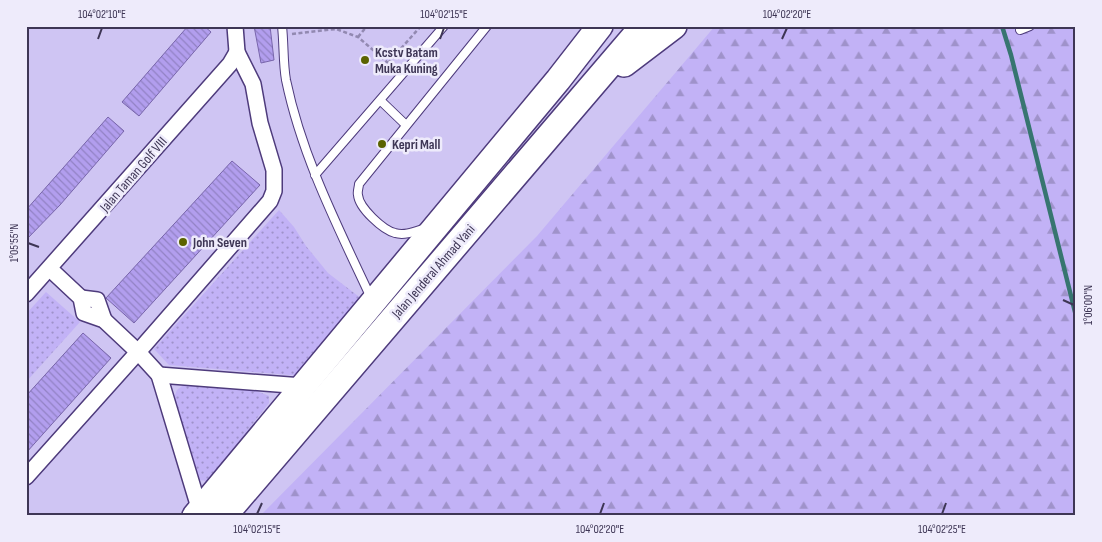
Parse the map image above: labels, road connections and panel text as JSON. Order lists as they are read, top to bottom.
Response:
{
  "streets": {
    "highway": ["Jalan Jenderal Ahmad Yani"],
    "street": ["Jalan Taman Golf VIII"]
  },
  "places": ["Kcstv Batam Muka Kuning", "Kepri Mall", "John Seven"],
  "coordinates": [
    "104°02'10\"E",
    "104°02'15\"E",
    "104°02'20\"E",
    "1°05'55\"N",
    "1°06'00\"N",
    "104°02'25\"E"
  ]
}
